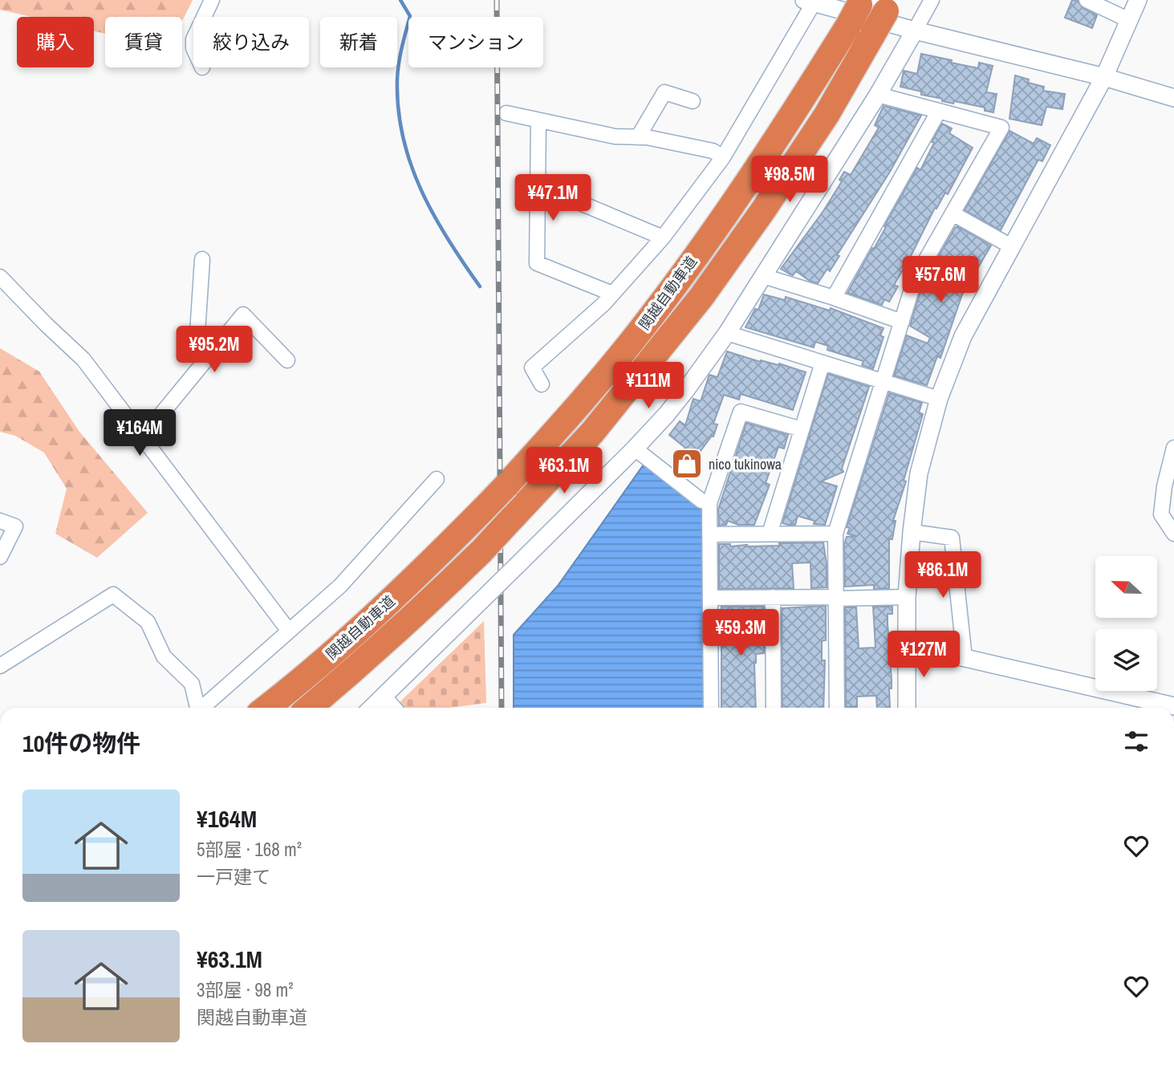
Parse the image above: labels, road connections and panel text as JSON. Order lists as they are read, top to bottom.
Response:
{
  "streets": {
    "highway": ["関越自動車道"]
  },
  "places": {
    "shop": ["nico tukinowa"]
  },
  "north": "left",
  "page": {
    "chip": [
      "購入",
      "賃貸",
      "絞り込み",
      "新着",
      "マンション"
    ],
    "price": [
      "¥98.5M",
      "¥47.1M",
      "¥57.6M",
      "¥95.2M",
      "¥111M",
      "¥164M",
      "¥63.1M",
      "¥86.1M",
      "¥59.3M",
      "¥127M"
    ],
    "heading": "10件の物件",
    "list": [
      {
        "name": "¥164M",
        "note": "5部屋 · 168 m² · 一戸建て"
      },
      {
        "name": "¥63.1M",
        "note": "3部屋 · 98 m² · 関越自動車道"
      }
    ]
  }
}
